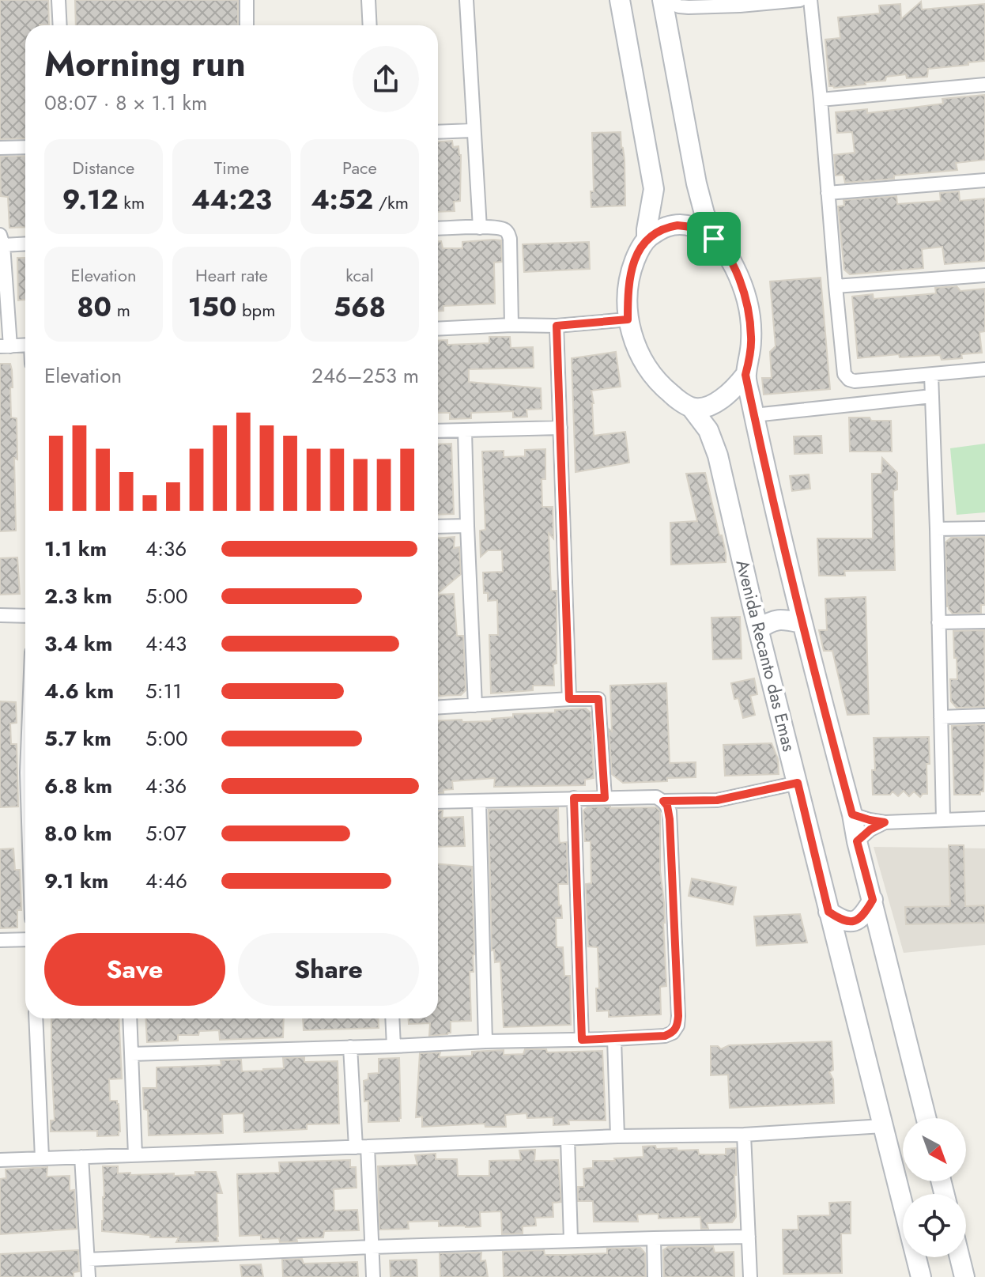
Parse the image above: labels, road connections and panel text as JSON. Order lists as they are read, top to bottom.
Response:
{
  "streets": {
    "main road": ["Avenida Recanto das Emas"]
  },
  "north": "bottom right",
  "page": {
    "heading": ["Morning run", "08:07 · 8 × 1.1 km"],
    "stats": [
      ["Distance", "9.12 km"],
      ["Time", "44:23"],
      ["Pace", "4:52 /km"],
      ["Elevation", "80 m"],
      ["Heart rate", "150 bpm"],
      ["kcal", "568"]
    ],
    "chart": ["Elevation", "246–253 m"],
    "list": [
      {
        "name": "1.1 km",
        "note": "4:36"
      },
      {
        "name": "2.3 km",
        "note": "5:00"
      },
      {
        "name": "3.4 km",
        "note": "4:43"
      },
      {
        "name": "4.6 km",
        "note": "5:11"
      },
      {
        "name": "5.7 km",
        "note": "5:00"
      },
      {
        "name": "6.8 km",
        "note": "4:36"
      },
      {
        "name": "8.0 km",
        "note": "5:07"
      },
      {
        "name": "9.1 km",
        "note": "4:46"
      }
    ],
    "buttons": ["Save", "Share"]
  }
}
